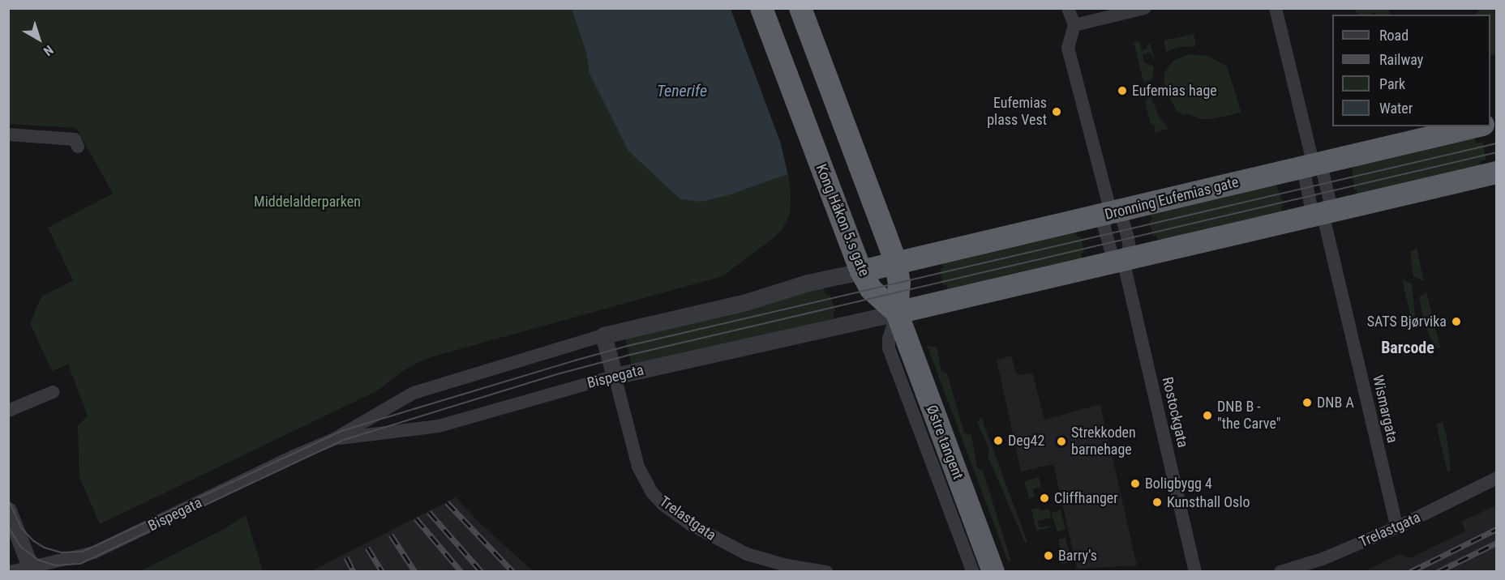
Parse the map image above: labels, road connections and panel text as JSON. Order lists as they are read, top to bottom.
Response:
{
  "streets": {
    "highway": ["Dronning Eufemias gate", "Kong Håkon 5.s gate", "Østre tangent"],
    "street": [
      "Bispegata",
      "Wismargata",
      "Rostockgata",
      "Trelastgata"
    ]
  },
  "crossings": [
    ["Dronning Eufemias gate", "Kong Håkon 5.s gate"],
    ["Dronning Eufemias gate", "Bispegata"],
    ["Dronning Eufemias gate", "Wismargata"],
    ["Dronning Eufemias gate", "Rostockgata"],
    ["Kong Håkon 5.s gate", "Bispegata"],
    ["Kong Håkon 5.s gate", "Østre tangent"],
    ["Bispegata", "Østre tangent"],
    ["Bispegata", "Trelastgata"],
    ["Wismargata", "Trelastgata"]
  ],
  "districts": ["Barcode"],
  "water": ["Tenerife"],
  "parks": ["Middelalderparken"],
  "places": [
    "Eufemias hage",
    "Eufemias plass Vest",
    "SATS Bjørvika",
    "DNB A",
    "DNB B - \"the Carve\"",
    "Deg42",
    "Strekkoden barnehage",
    "Boligbygg 4",
    "Cliffhanger",
    "Kunsthall Oslo",
    "Barry's"
  ],
  "legend": [
    "Road",
    "Railway",
    "Park",
    "Water"
  ],
  "north": "bottom right"
}
